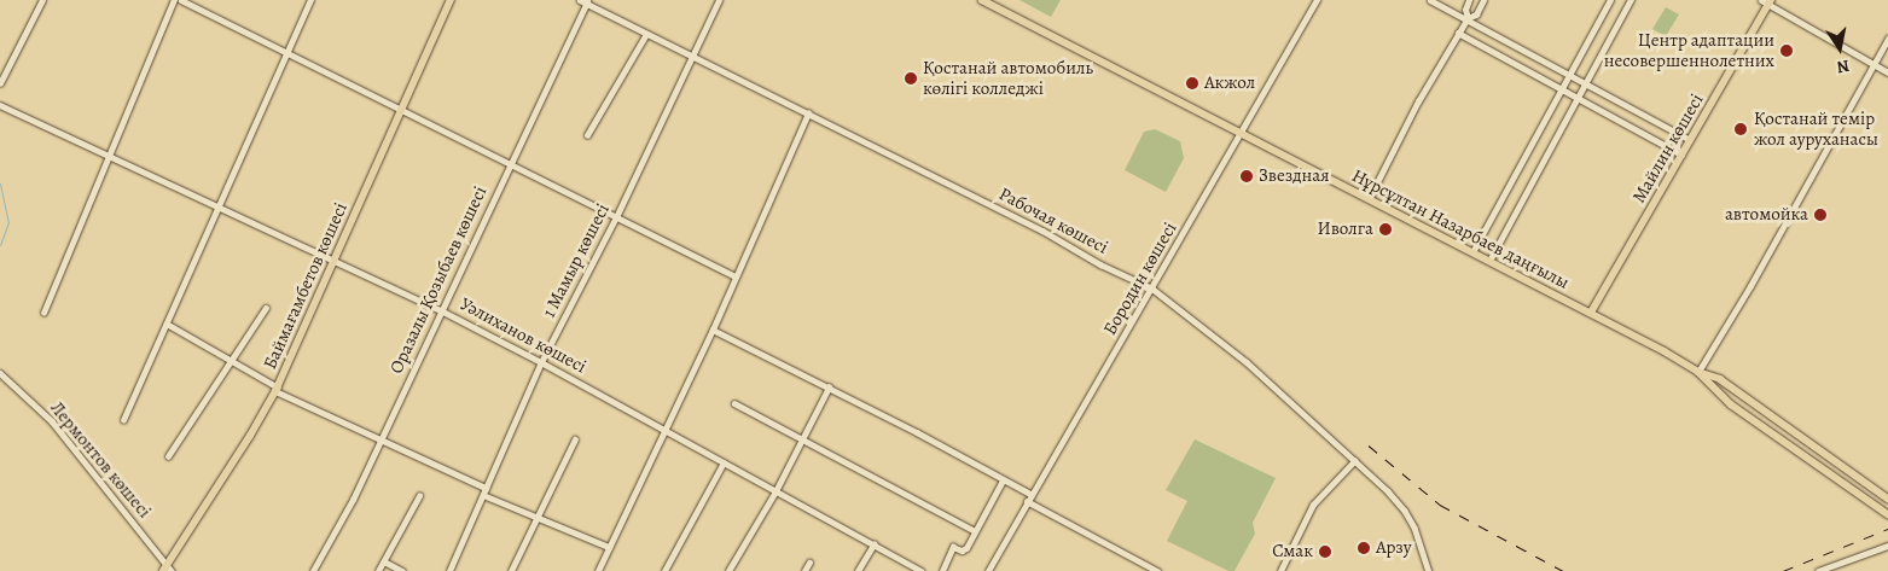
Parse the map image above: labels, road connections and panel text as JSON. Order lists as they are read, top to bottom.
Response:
{
  "streets": {
    "main road": ["Майлин көшесі", "Нұрсұлтан Назарбаев даңғылы", "Баймағамбетов көшесі"],
    "street": [
      "Рабочая көшесі",
      "1 Мамыр көшесі",
      "Бородин көшесі",
      "Оразалы Қозыбаев көшесі",
      "Уәлиханов көшесі",
      "Лермонтов көшесі"
    ]
  },
  "crossings": [
    ["Майлин көшесі", "Нұрсұлтан Назарбаев даңғылы"],
    ["Рабочая көшесі", "1 Мамыр көшесі"],
    ["Рабочая көшесі", "Бородин көшесі"],
    ["Рабочая көшесі", "Оразалы Қозыбаев көшесі"],
    ["Нұрсұлтан Назарбаев даңғылы", "Бородин көшесі"],
    ["1 Мамыр көшесі", "Уәлиханов көшесі"],
    ["Оразалы Қозыбаев көшесі", "Уәлиханов көшесі"],
    ["Баймағамбетов көшесі", "Уәлиханов көшесі"],
    ["Баймағамбетов көшесі", "Лермонтов көшесі"]
  ],
  "places": [
    "Центр адаптации несовершеннолетних",
    "Қостанай автомобиль көлігі колледжі",
    "Акжол",
    "Қостанай темір жол ауруханасы",
    "Звездная",
    "автомойка",
    "Иволга",
    "Арзу",
    "Смак"
  ],
  "north": "bottom"
}
